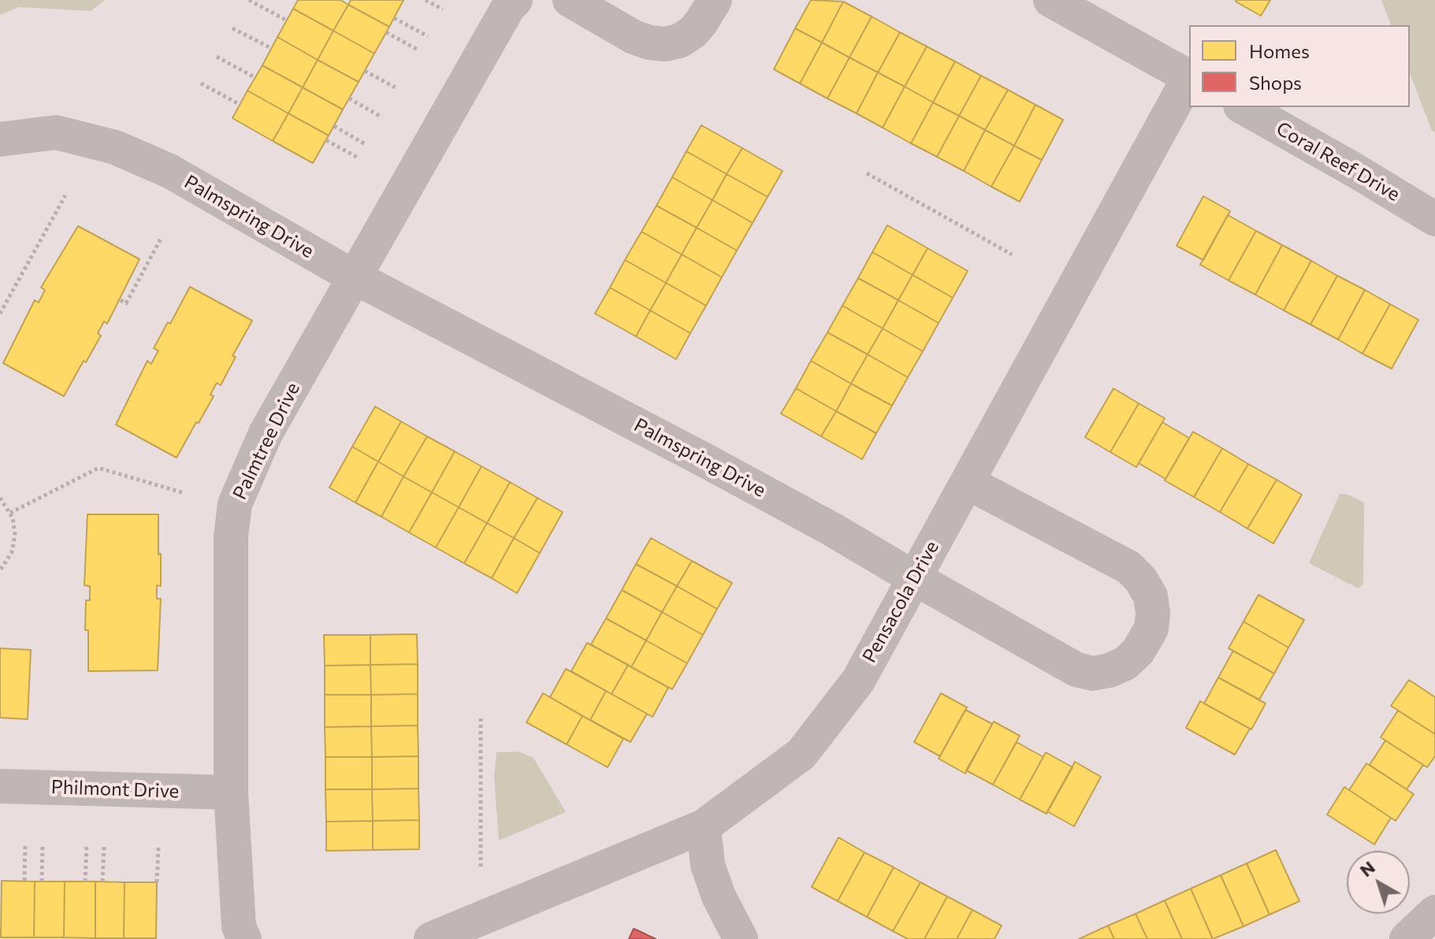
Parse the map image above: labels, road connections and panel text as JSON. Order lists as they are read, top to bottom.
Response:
{
  "streets": {
    "street": [
      "Coral Reef Drive",
      "Palmspring Drive",
      "Palmtree Drive",
      "Pensacola Drive",
      "Philmont Drive"
    ]
  },
  "crossings": [
    ["Palmspring Drive", "Palmtree Drive"],
    ["Palmspring Drive", "Pensacola Drive"],
    ["Palmtree Drive", "Philmont Drive"]
  ],
  "legend": ["Homes", "Shops"],
  "north": "top left"
}
